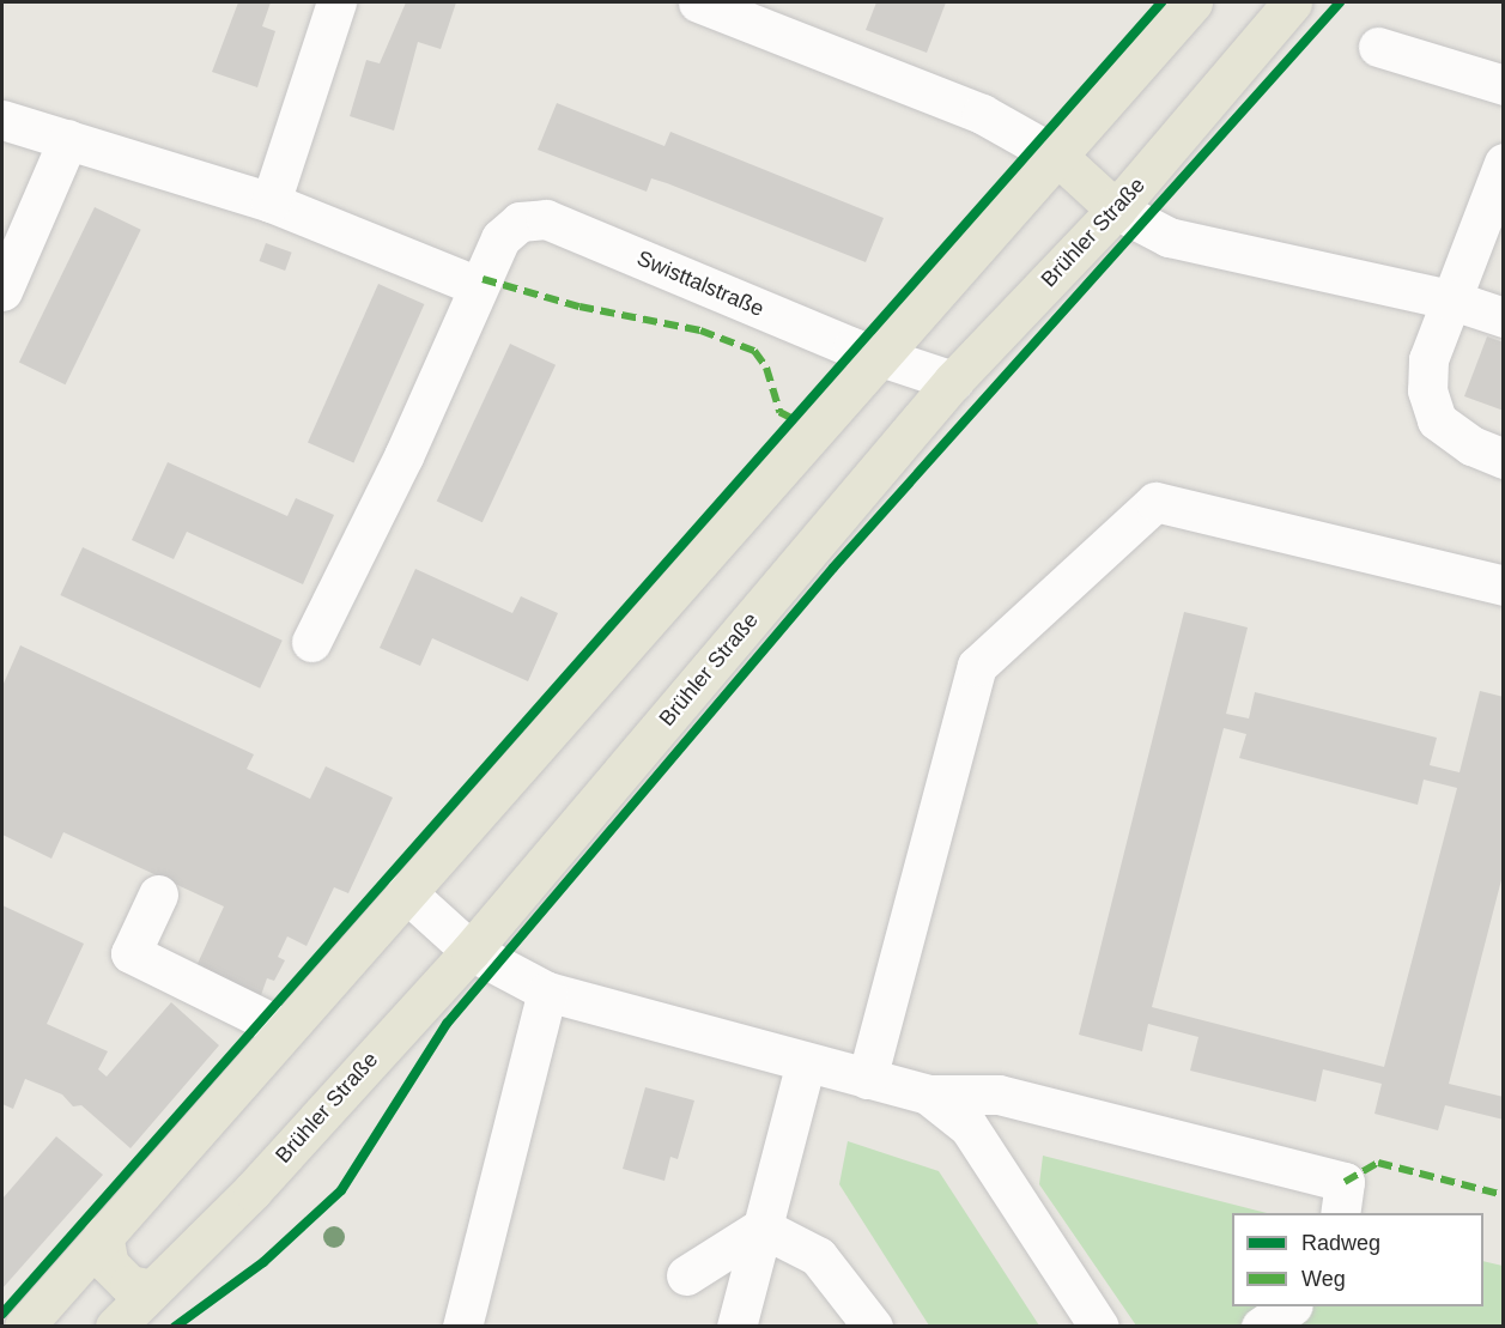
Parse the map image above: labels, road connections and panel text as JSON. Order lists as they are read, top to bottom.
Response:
{
  "streets": {
    "main road": ["Brühler Straße"],
    "street": ["Swisttalstraße"]
  },
  "crossings": [
    ["Brühler Straße", "Swisttalstraße"]
  ],
  "legend": ["Radweg", "Weg"]
}
